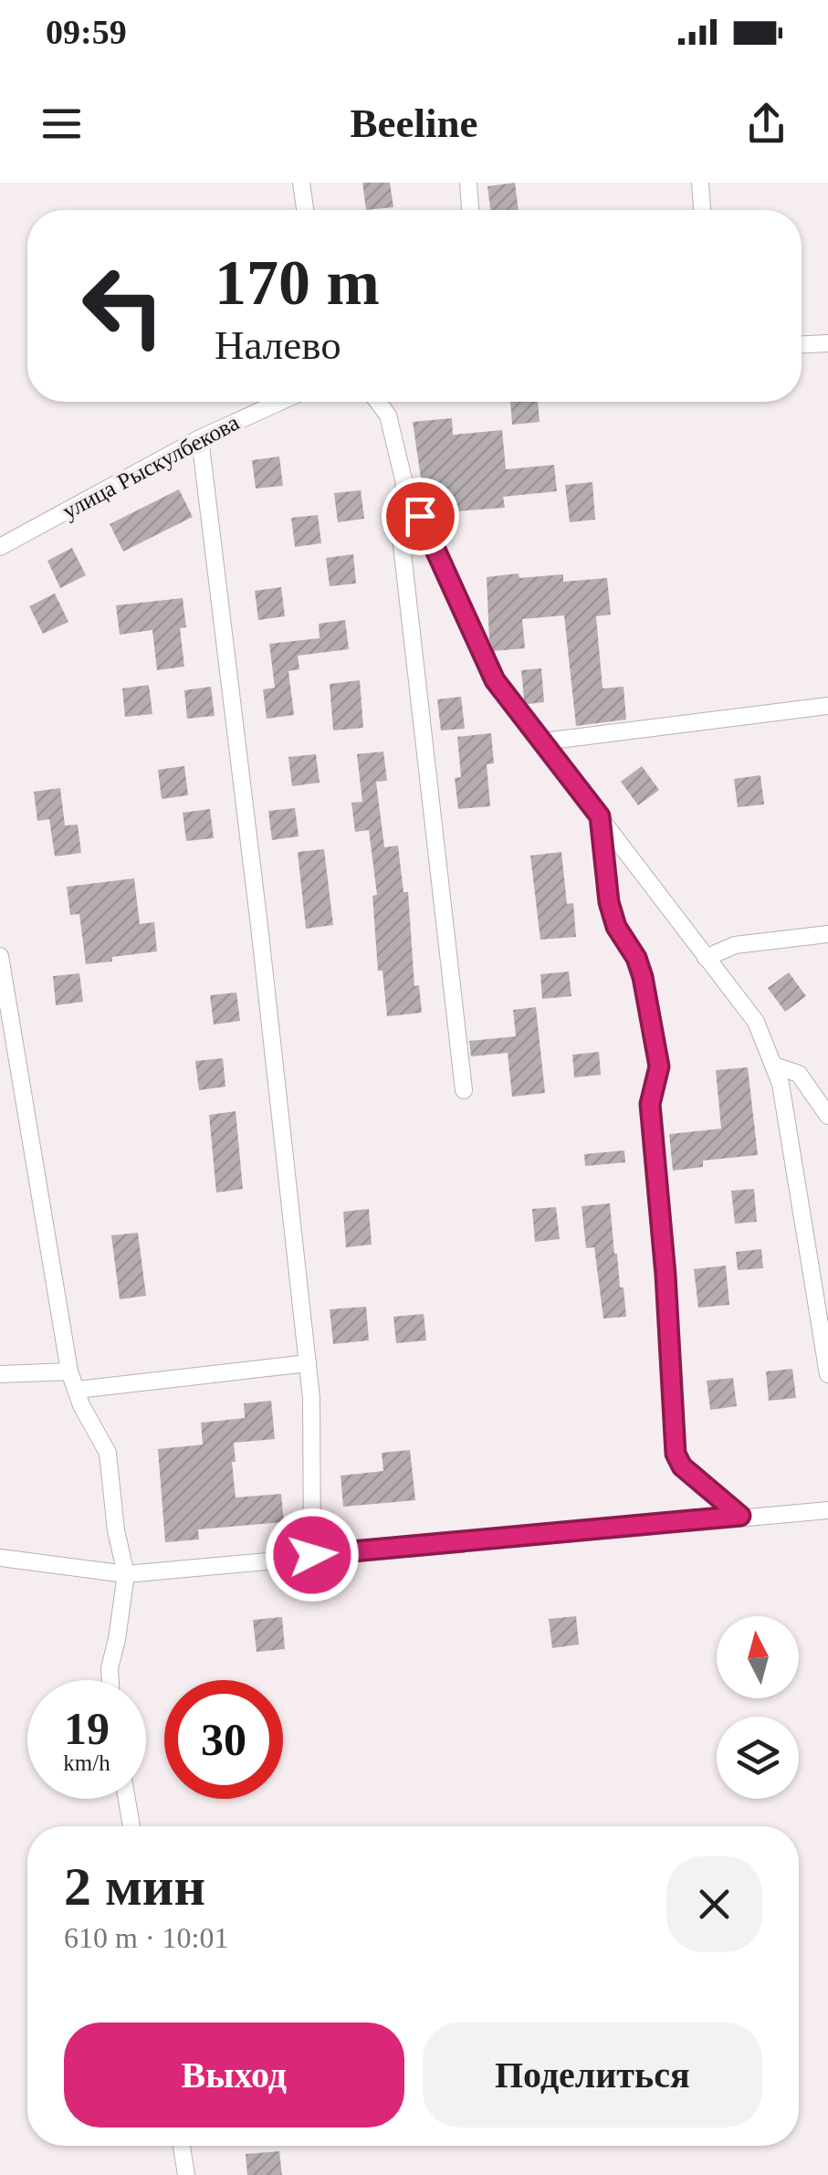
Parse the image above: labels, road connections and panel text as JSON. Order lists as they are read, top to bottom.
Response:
{
  "streets": {
    "street": ["улица Рыскулбекова"]
  },
  "north": "top",
  "page": {
    "status": "09:59",
    "header": "Beeline",
    "turn": ["170 m", "Налево"],
    "speed": "19 km/h",
    "limit": "30",
    "heading": ["2 мин", "610 m · 10:01"],
    "buttons": ["Выход", "Поделиться"]
  }
}
